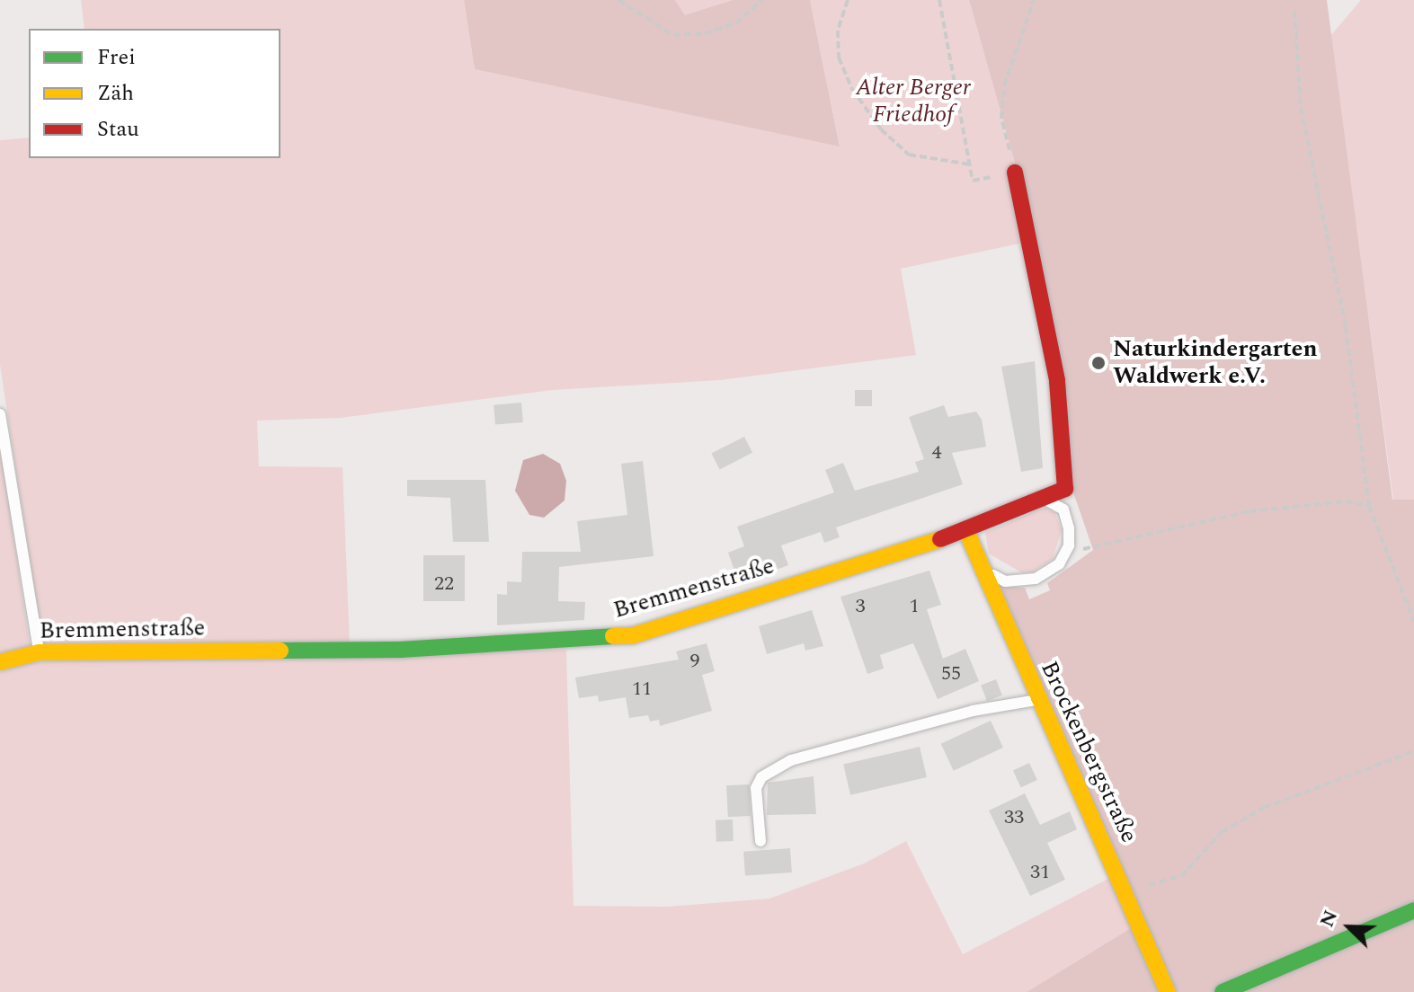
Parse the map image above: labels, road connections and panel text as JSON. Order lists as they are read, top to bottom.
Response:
{
  "streets": {
    "street": ["Bremmenstraße", "Brockenbergstraße"]
  },
  "crossings": [
    ["Bremmenstraße", "Brockenbergstraße"]
  ],
  "parks": ["Alter Berger Friedhof"],
  "places": ["Naturkindergarten Waldwerk e.V."],
  "house_numbers": [
    "4",
    "22",
    "3",
    "1",
    "9",
    "55",
    "11",
    "33",
    "31"
  ],
  "legend": ["Frei", "Zäh", "Stau"],
  "north": "top left"
}
